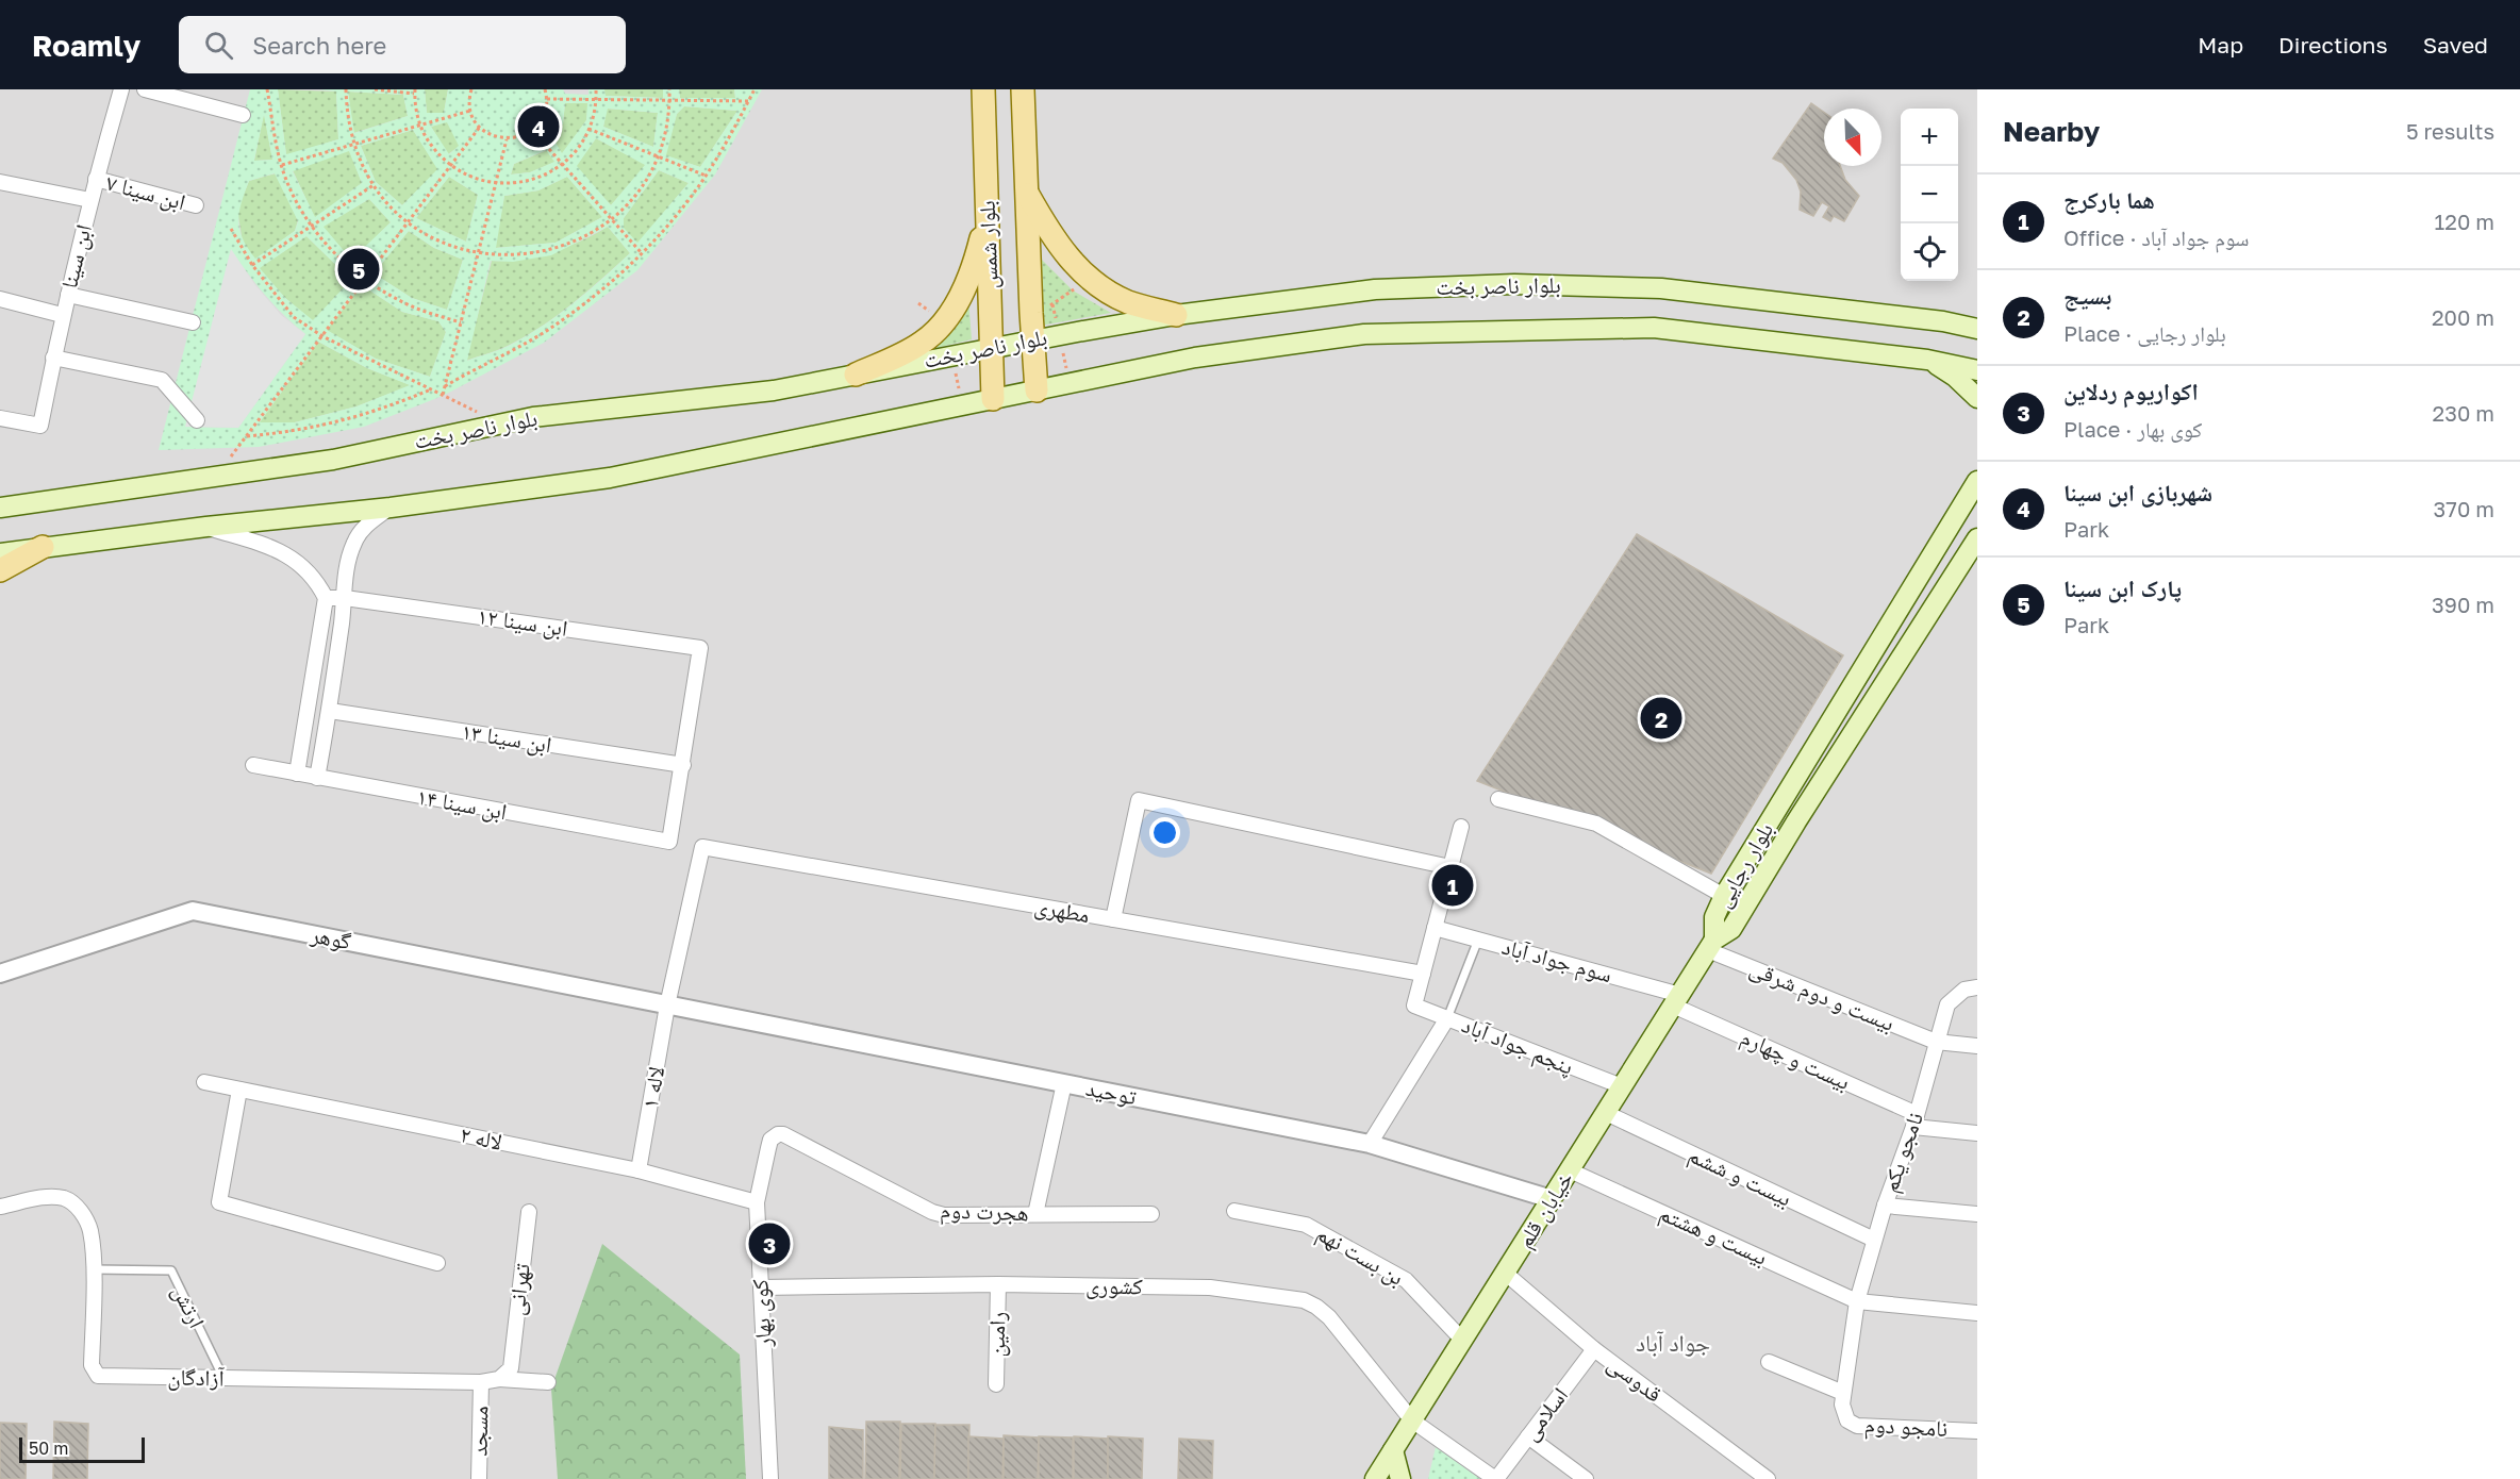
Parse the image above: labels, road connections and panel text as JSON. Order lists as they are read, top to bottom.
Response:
{
  "streets": {
    "main road": [
      "بلوار شمس",
      "بلوار ناصر بخت",
      "بلوار رجایی",
      "خیابان قلم"
    ],
    "street": [
      "ابن سینا ۷",
      "ابن سینا",
      "ابن سینا ۱۲",
      "ابن سینا ۱۳",
      "ابن سینا ۱۴",
      "مطهری",
      "گوهر",
      "سوم جواد آباد",
      "بیست و دوم شرقی",
      "پنجم جواد آباد",
      "بیست و چهارم",
      "لاله ۱",
      "توحید",
      "لاله ۲",
      "نامجو یکم",
      "بیست و ششم",
      "هجرت دوم",
      "بیست و هشتم",
      "بن بست نهم",
      "کشوری",
      "تهرانی",
      "کوی بهار",
      "رامین",
      "آزادگان",
      "قدوسی",
      "اسلامی",
      "نامجو دوم",
      "مسجد"
    ],
    "lane": ["ارتش"]
  },
  "crossings": [
    ["ابن سینا ۷", "ابن سینا"],
    ["بلوار شمس", "بلوار ناصر بخت"],
    ["ابن سینا ۱۲", "ابن سینا ۱۳"],
    ["ابن سینا ۱۲", "ابن سینا ۱۴"],
    ["ابن سینا ۱۳", "ابن سینا ۱۴"],
    ["بلوار رجایی", "بیست و دوم شرقی"],
    ["بلوار رجایی", "خیابان قلم"],
    ["مطهری", "پنجم جواد آباد"],
    ["مطهری", "لاله ۱"],
    ["گوهر", "لاله ۱"],
    ["گوهر", "توحید"],
    ["سوم جواد آباد", "بیست و چهارم"],
    ["سوم جواد آباد", "خیابان قلم"],
    ["بیست و دوم شرقی", "نامجو یکم"],
    ["بیست و دوم شرقی", "خیابان قلم"],
    ["پنجم جواد آباد", "خیابان قلم"],
    ["بیست و چهارم", "نامجو یکم"],
    ["بیست و چهارم", "خیابان قلم"],
    ["لاله ۱", "توحید"],
    ["لاله ۱", "لاله ۲"],
    ["توحید", "خیابان قلم"],
    ["لاله ۲", "کوی بهار"],
    ["نامجو یکم", "بیست و ششم"],
    ["نامجو یکم", "بیست و هشتم"],
    ["نامجو یکم", "نامجو دوم"],
    ["بیست و ششم", "خیابان قلم"],
    ["خیابان قلم", "بیست و هشتم"],
    ["خیابان قلم", "بن بست نهم"],
    ["خیابان قلم", "کشوری"],
    ["خیابان قلم", "قدوسی"],
    ["هجرت دوم", "کوی بهار"],
    ["کشوری", "کوی بهار"],
    ["کشوری", "رامین"],
    ["کشوری", "اسلامی"],
    ["تهرانی", "آزادگان"],
    ["ارتش", "آزادگان"],
    ["آزادگان", "مسجد"],
    ["قدوسی", "اسلامی"]
  ],
  "districts": ["جواد آباد"],
  "scale_bar": "50 m",
  "north": "bottom right",
  "page": {
    "header": "Roamly",
    "search": "Search here",
    "nav": ["Map", "Directions", "Saved"],
    "heading": ["Nearby", "5 results"],
    "pins": [
      "4",
      "5",
      "2",
      "1",
      "3"
    ],
    "map_buttons": ["+", "−"],
    "list": [
      {
        "mark": "1",
        "name": "هما بارکرج",
        "note": "Office · سوم جواد آباد",
        "value": "120 m"
      },
      {
        "mark": "2",
        "name": "بسیج",
        "note": "Place · بلوار رجایی",
        "value": "200 m"
      },
      {
        "mark": "3",
        "name": "اکواریوم ردلاین",
        "note": "Place · کوی بهار",
        "value": "230 m"
      },
      {
        "mark": "4",
        "name": "شهربازی ابن سینا",
        "note": "Park",
        "value": "370 m"
      },
      {
        "mark": "5",
        "name": "پارک ابن سینا",
        "note": "Park",
        "value": "390 m"
      }
    ],
    "scale": "50 m"
  }
}
